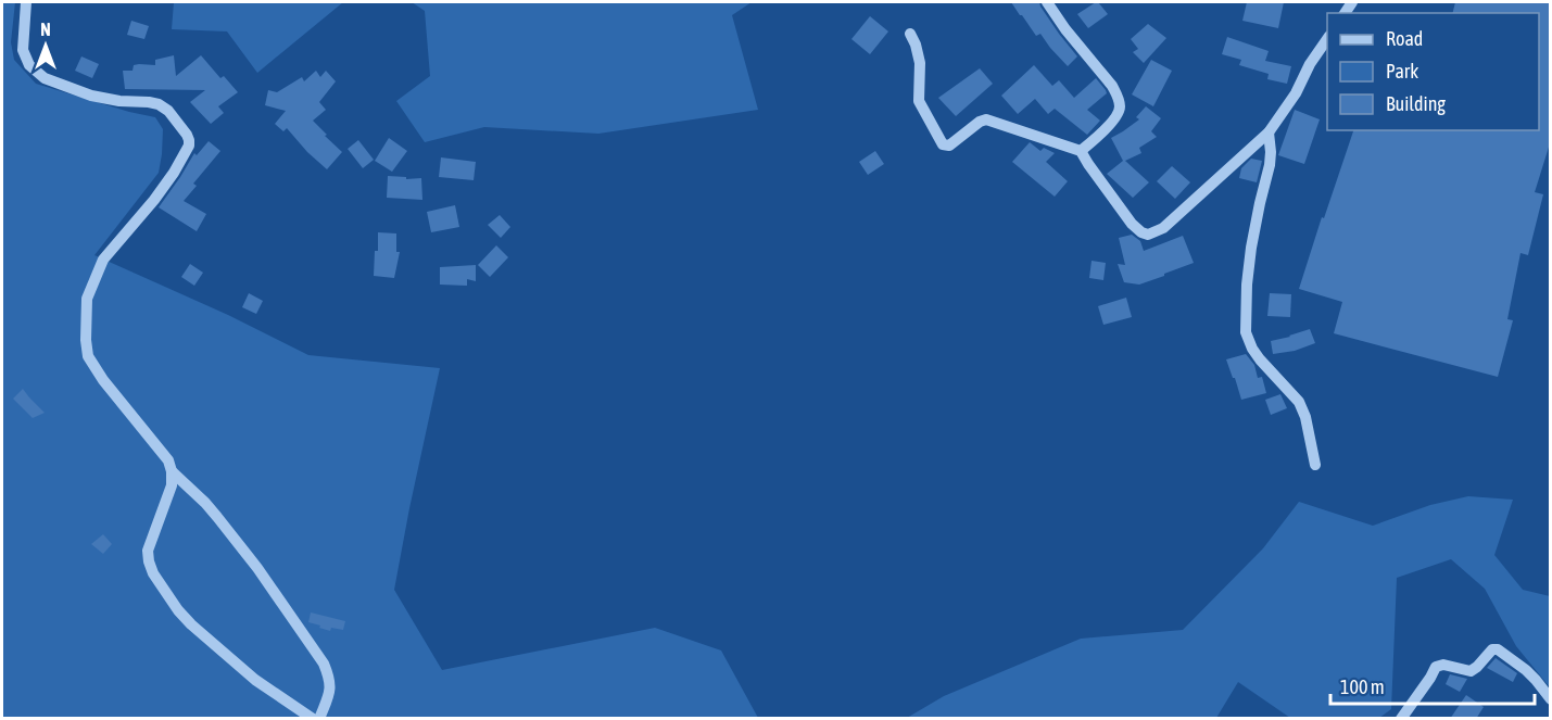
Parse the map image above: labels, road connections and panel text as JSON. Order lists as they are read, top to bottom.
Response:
{
  "legend": ["Road", "Park", "Building"],
  "scale_bar": "100 m",
  "north": "top"
}
